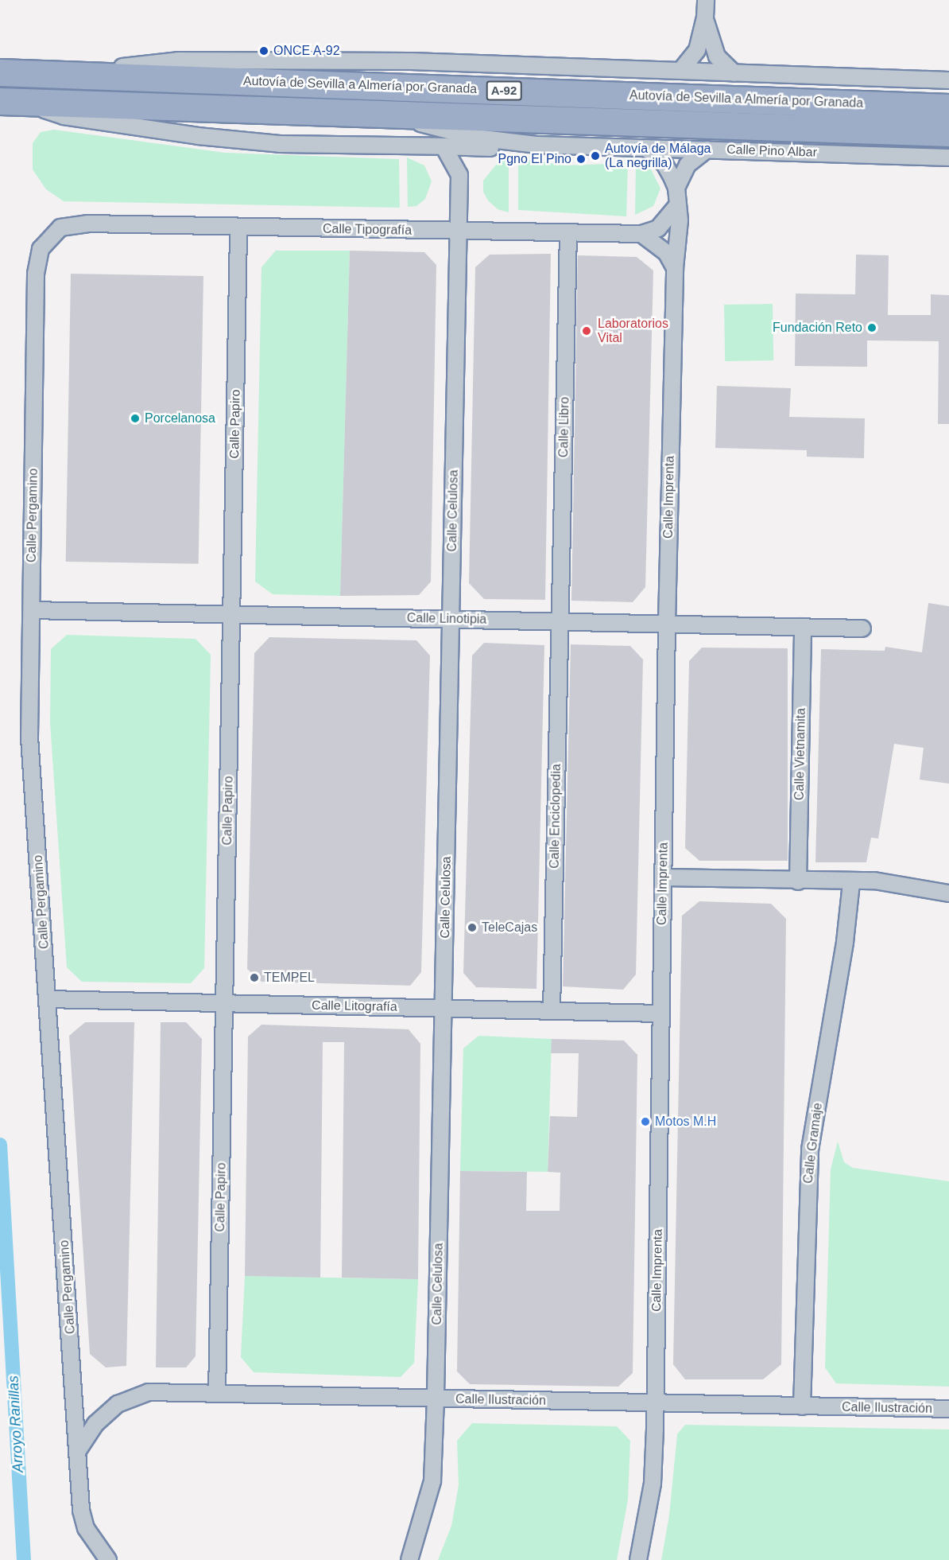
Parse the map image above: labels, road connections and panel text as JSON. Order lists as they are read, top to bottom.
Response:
{
  "streets": {
    "highway": ["Autovía de Sevilla a Almería por Granada", "A-92"],
    "street": [
      "Calle Pino Albar",
      "Calle Tipografía",
      "Calle Papiro",
      "Calle Libro",
      "Calle Imprenta",
      "Calle Celulosa",
      "Calle Pergamino",
      "Calle Linotipia",
      "Calle Vietnamita",
      "Calle Enciclopedia",
      "Calle Litografía",
      "Calle Gramaje",
      "Calle Ilustración"
    ]
  },
  "crossings": [
    ["Calle Pino Albar", "Calle Imprenta"],
    ["Calle Tipografía", "Calle Papiro"],
    ["Calle Tipografía", "Calle Libro"],
    ["Calle Tipografía", "Calle Celulosa"],
    ["Calle Tipografía", "Calle Pergamino"],
    ["Calle Papiro", "Calle Linotipia"],
    ["Calle Papiro", "Calle Litografía"],
    ["Calle Papiro", "Calle Ilustración"],
    ["Calle Libro", "Calle Linotipia"],
    ["Calle Libro", "Calle Enciclopedia"],
    ["Calle Imprenta", "Calle Linotipia"],
    ["Calle Imprenta", "Calle Litografía"],
    ["Calle Imprenta", "Calle Ilustración"],
    ["Calle Celulosa", "Calle Linotipia"],
    ["Calle Celulosa", "Calle Litografía"],
    ["Calle Celulosa", "Calle Ilustración"],
    ["Calle Pergamino", "Calle Linotipia"],
    ["Calle Pergamino", "Calle Litografía"],
    ["Calle Pergamino", "Calle Ilustración"],
    ["Calle Linotipia", "Calle Vietnamita"],
    ["Calle Linotipia", "Calle Enciclopedia"],
    ["Calle Enciclopedia", "Calle Litografía"],
    ["Calle Gramaje", "Calle Ilustración"]
  ],
  "water": ["Arroyo Ranillas"],
  "places": [
    "ONCE A-92",
    "Autovía de Málaga (La negrilla)",
    "Pgno El Pino",
    "Fundación Reto",
    "Laboratorios Vital",
    "Porcelanosa",
    "TeleCajas",
    "TEMPEL",
    "Motos M.H"
  ]
}
